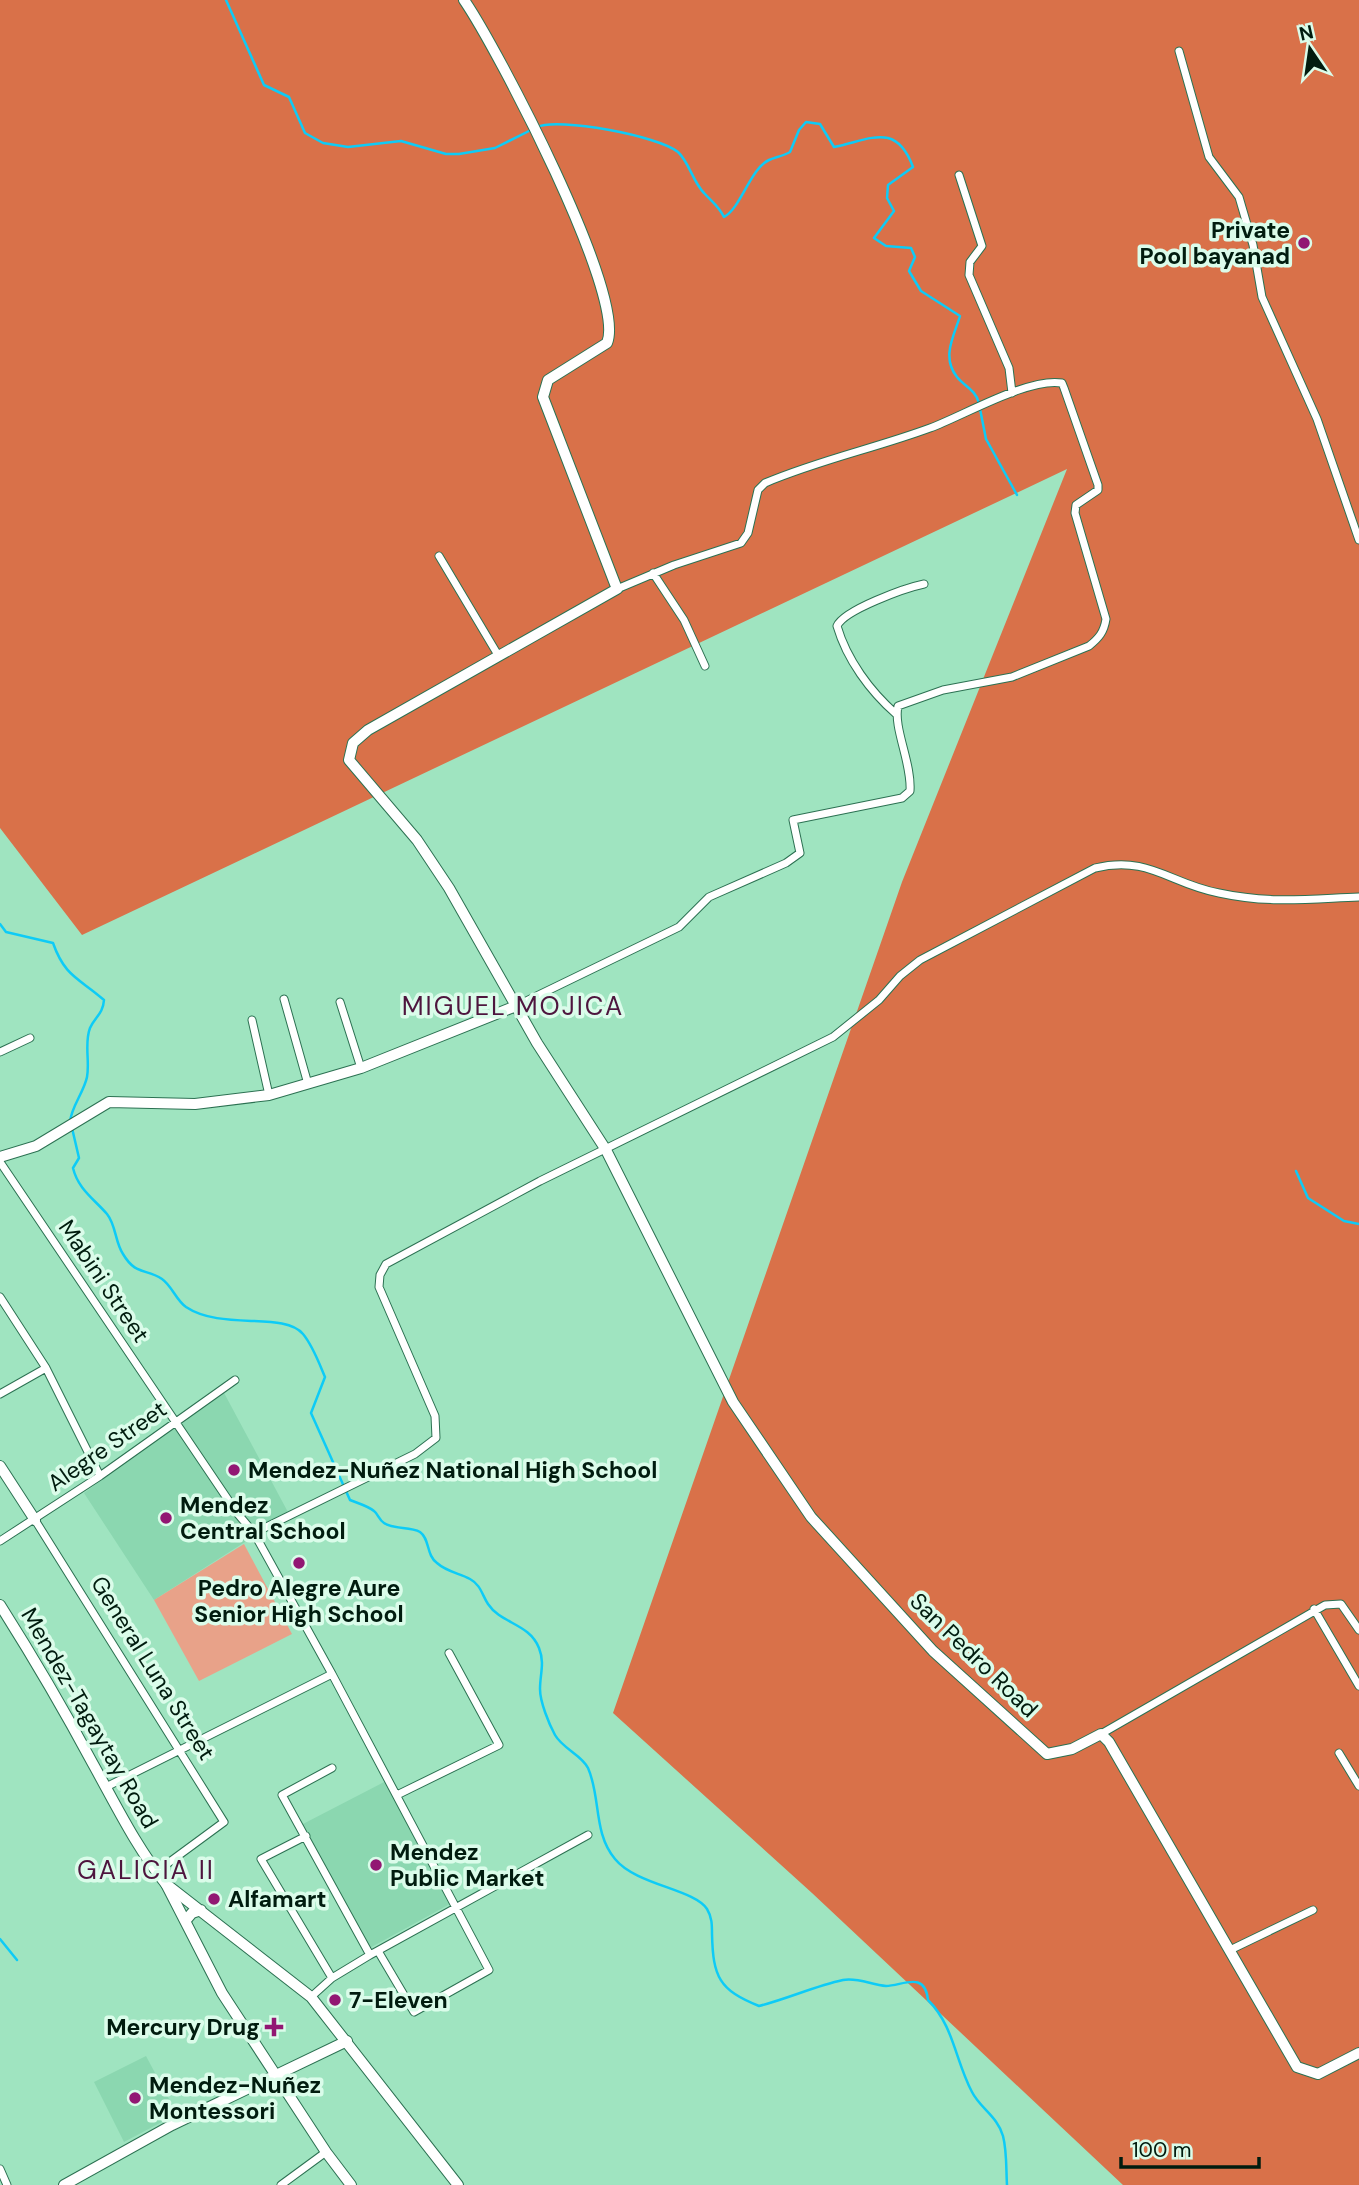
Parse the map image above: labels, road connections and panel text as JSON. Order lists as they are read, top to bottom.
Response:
{
  "streets": {
    "street": [
      "Mabini Street",
      "Alegre Street",
      "San Pedro Road",
      "General Luna Street",
      "Mendez-Tagaytay Road"
    ]
  },
  "crossings": [
    ["Mabini Street", "Alegre Street"],
    ["Alegre Street", "General Luna Street"],
    ["General Luna Street", "Mendez-Tagaytay Road"]
  ],
  "districts": ["MIGUEL MOJICA", "GALICIA II"],
  "places": {
    "other": [
      "Private Pool bayanad",
      "Mendez-Nuñez National High School",
      "Mendez Central School",
      "Pedro Alegre Aure Senior High School",
      "Mendez Public Market",
      "Alfamart",
      "7-Eleven",
      "Mendez-Nuñez Montessori"
    ],
    "health": ["Mercury Drug"]
  },
  "scale_bar": "100 m",
  "north": "top"
}
